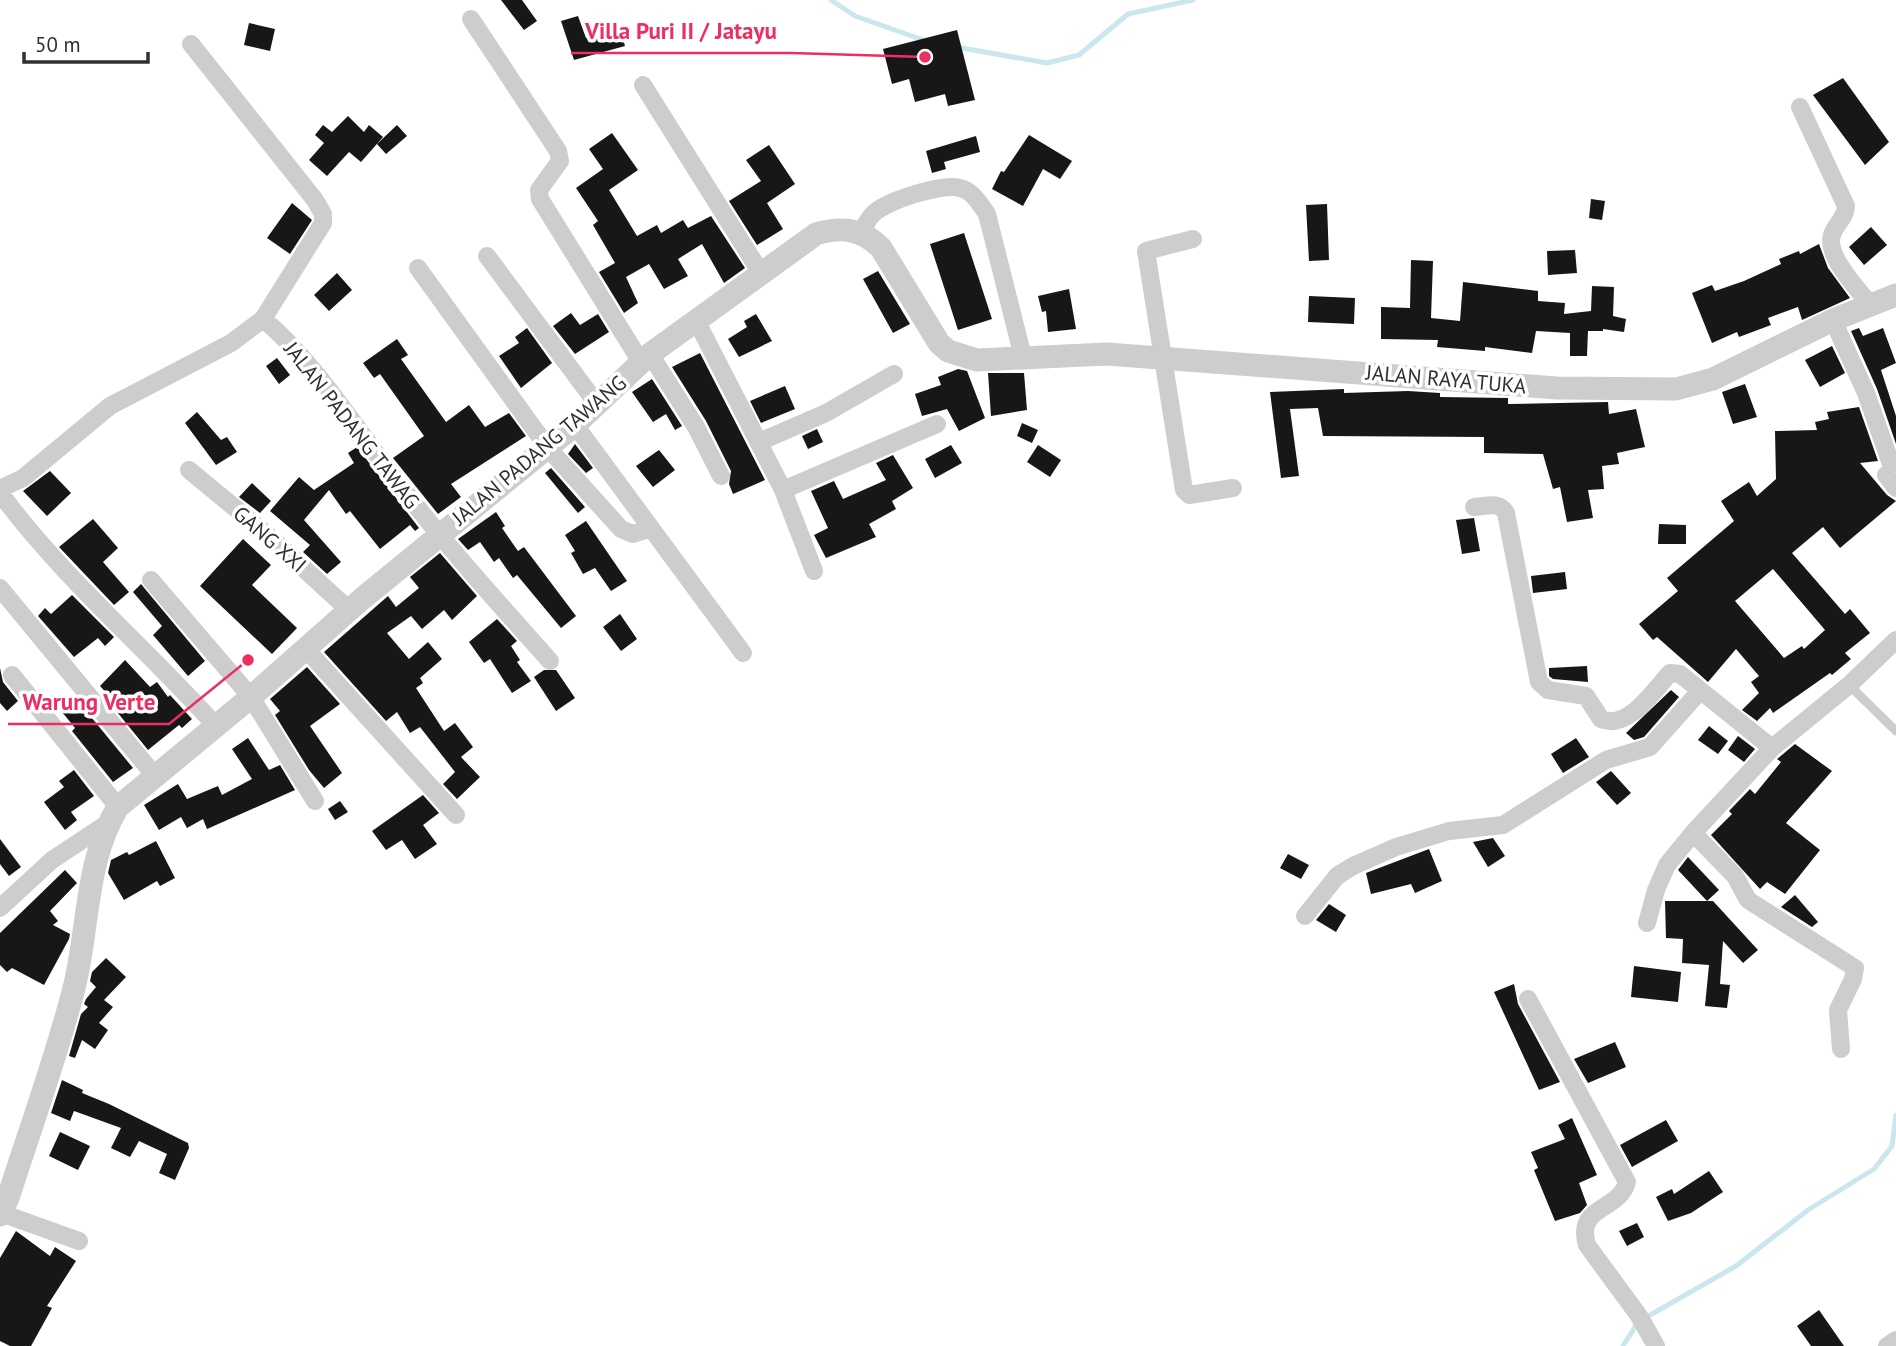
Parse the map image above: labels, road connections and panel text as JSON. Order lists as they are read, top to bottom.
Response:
{
  "streets": {
    "street": [
      "JALAN RAYA TUKA",
      "JALAN PADANG TAWAG",
      "JALAN PADANG TAWANG",
      "GANG XXI"
    ]
  },
  "crossings": [
    ["JALAN RAYA TUKA", "JALAN PADANG TAWANG"],
    ["JALAN PADANG TAWAG", "JALAN PADANG TAWANG"],
    ["JALAN PADANG TAWANG", "GANG XXI"]
  ],
  "places": ["Villa Puri II / Jatayu", "Warung Verte"],
  "scale_bar": "50 m"
}
